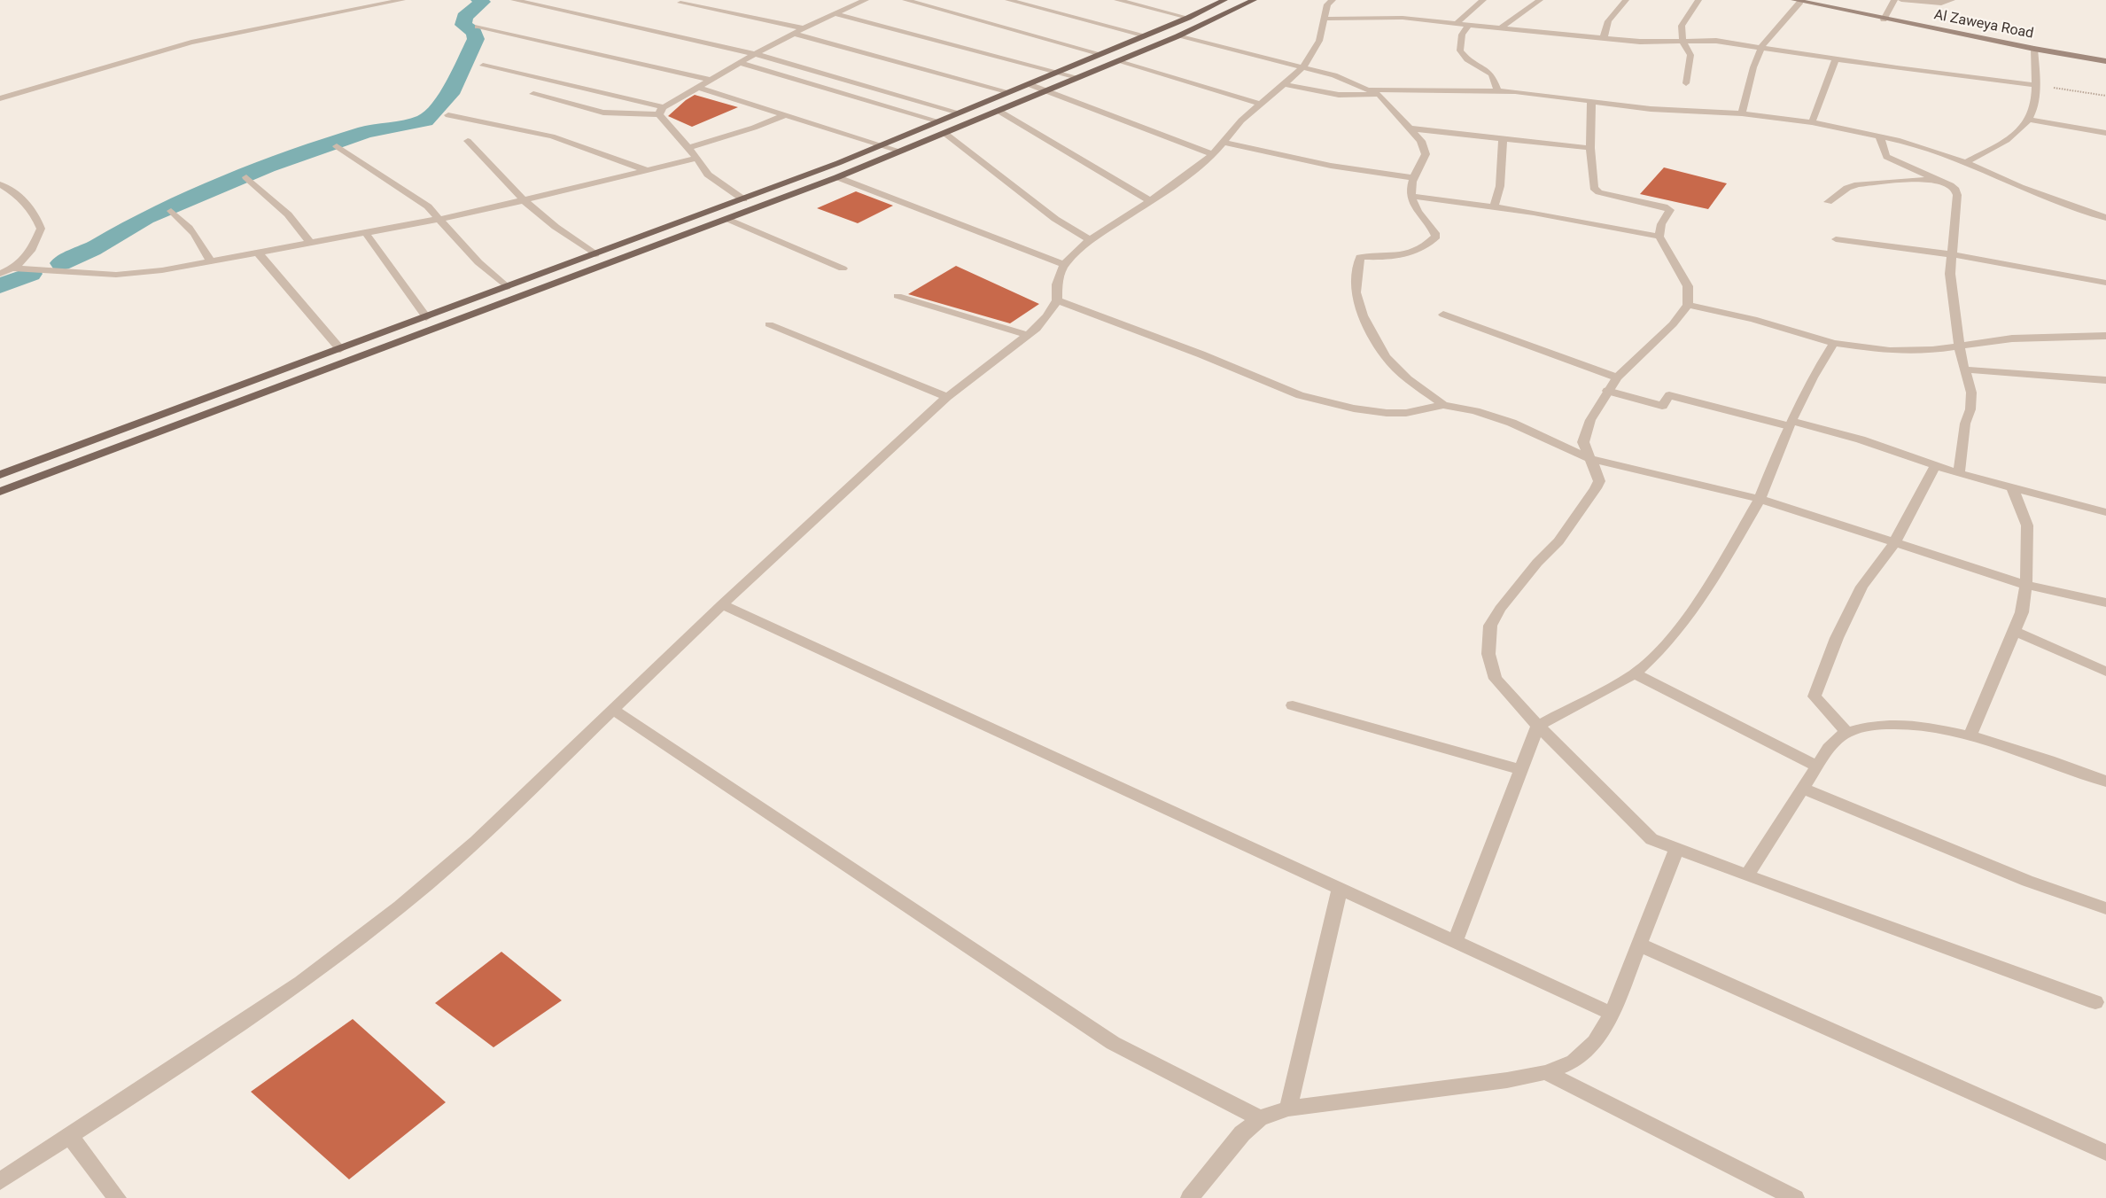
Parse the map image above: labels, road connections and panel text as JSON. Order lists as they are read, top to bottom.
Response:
{
  "streets": {
    "street": ["Al Zaweya Road"]
  }
}
